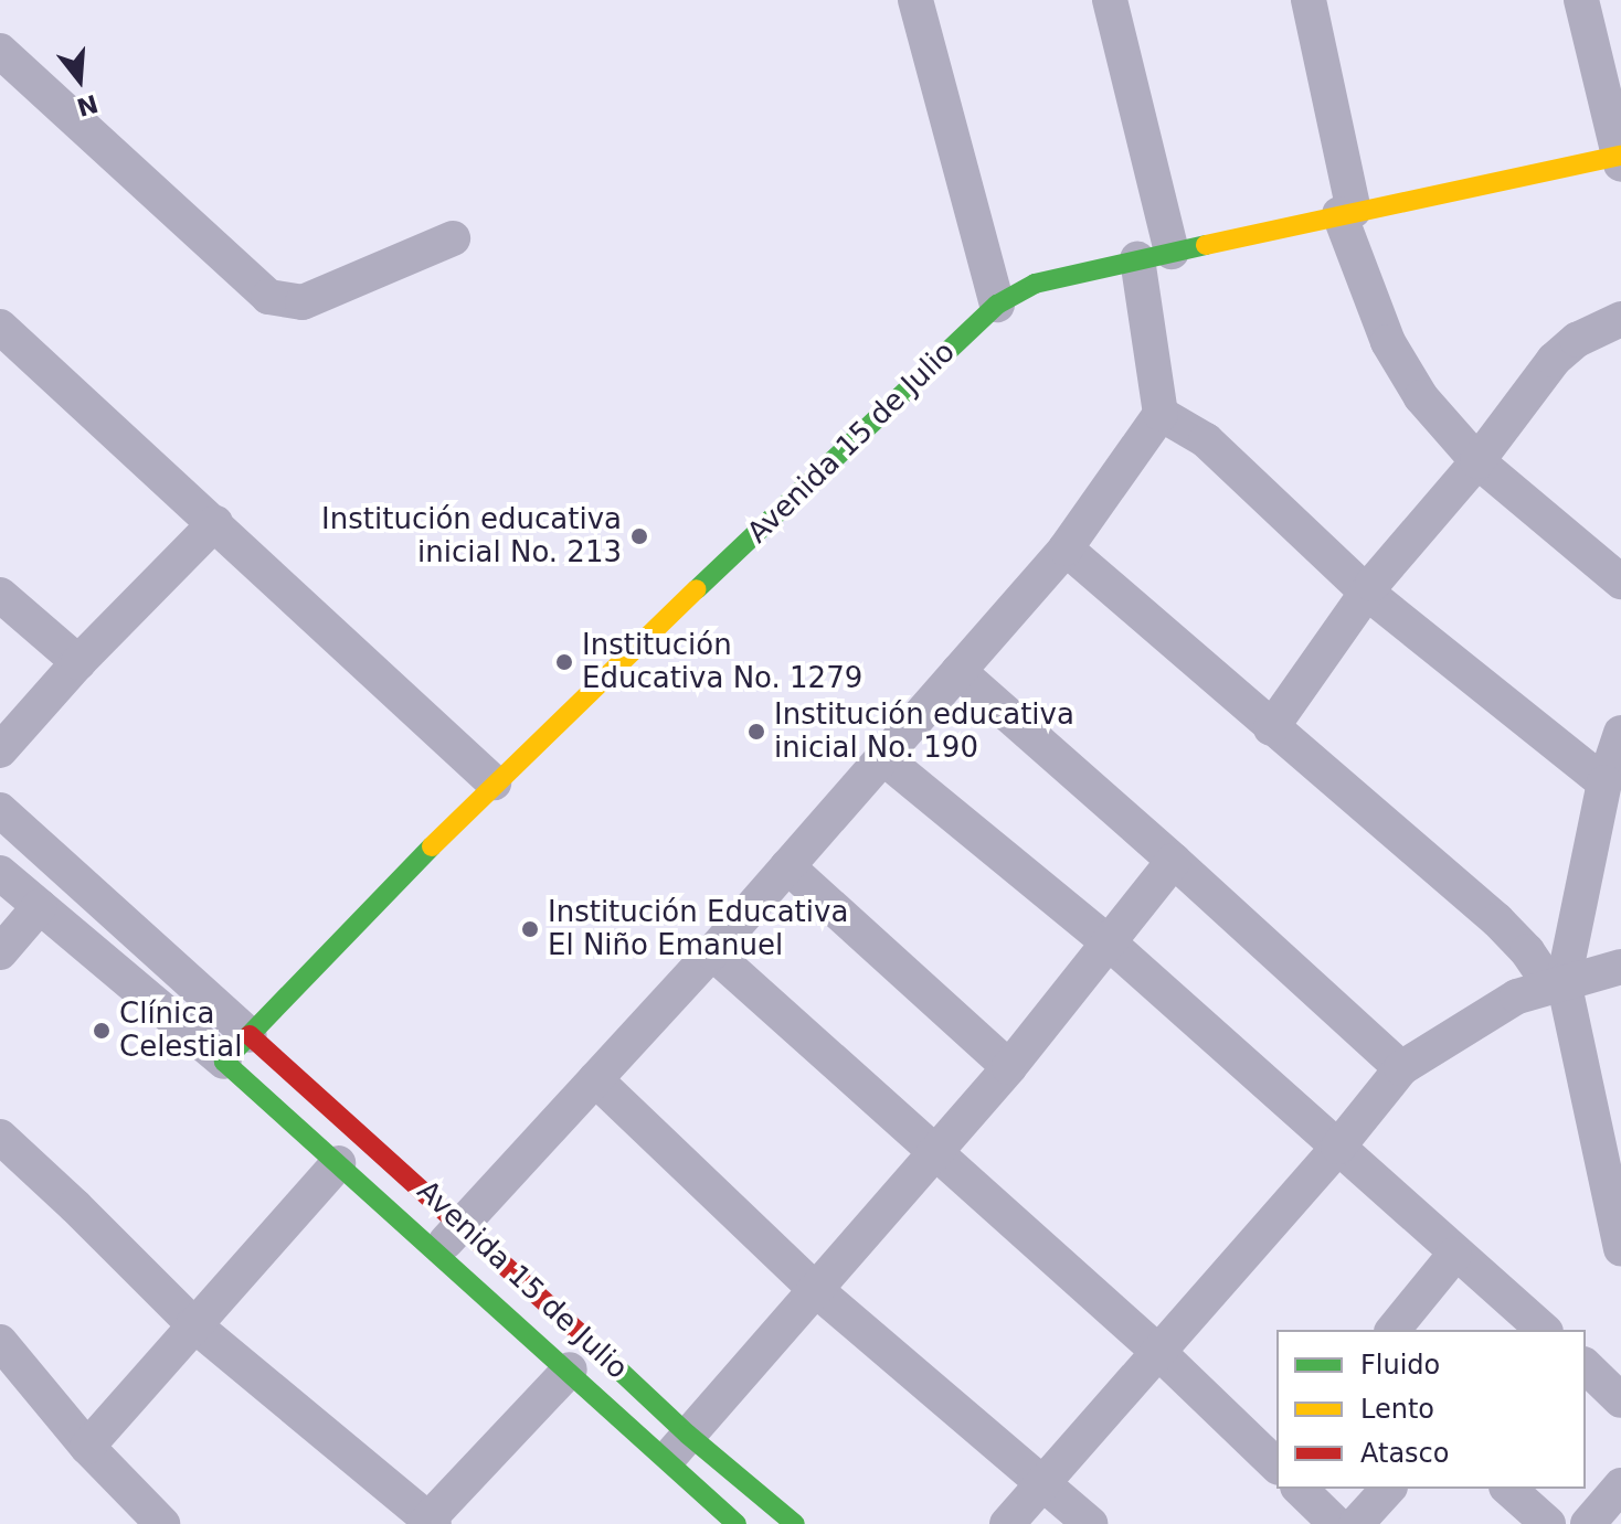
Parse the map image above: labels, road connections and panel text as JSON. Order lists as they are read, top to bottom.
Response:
{
  "streets": {
    "street": ["Avenida 15 de Julio"]
  },
  "places": [
    "Institución educativa inicial No. 213",
    "Institución Educativa No. 1279",
    "Institución educativa inicial No. 190",
    "Institución Educativa El Niño Emanuel",
    "Clínica Celestial"
  ],
  "legend": ["Fluido", "Lento", "Atasco"],
  "north": "bottom"
}
